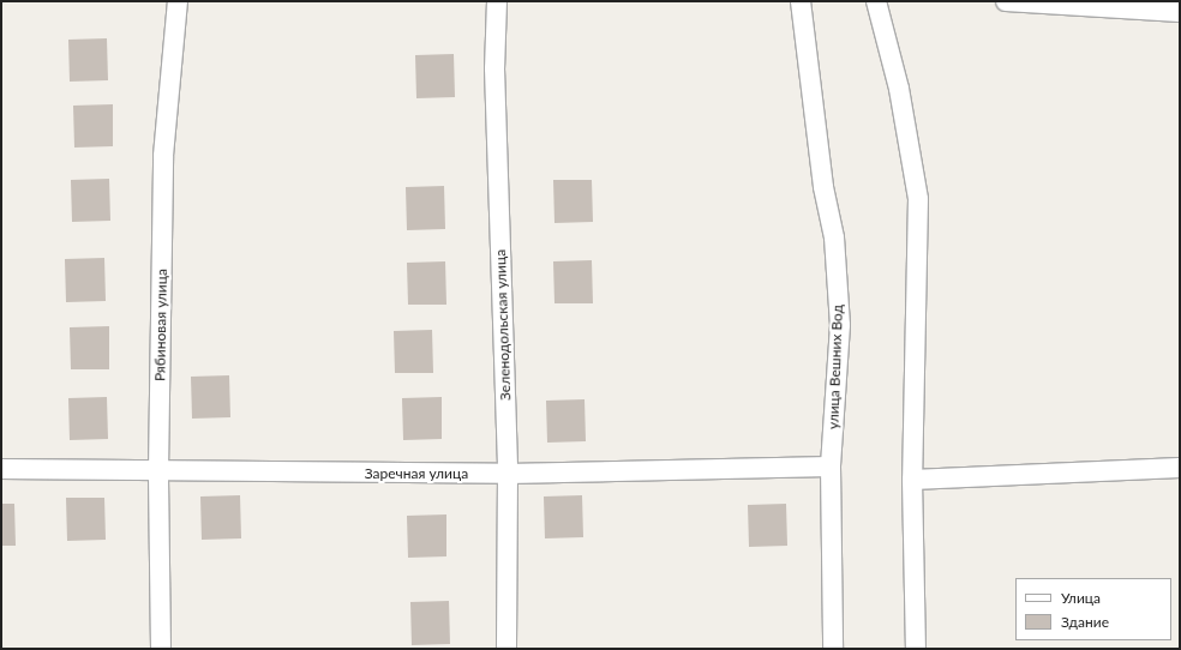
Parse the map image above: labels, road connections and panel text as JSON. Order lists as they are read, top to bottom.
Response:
{
  "streets": {
    "street": [
      "Рябиновая улица",
      "Зеленодольская улица",
      "улица Вешних Вод",
      "Заречная улица"
    ]
  },
  "crossings": [
    ["Рябиновая улица", "Заречная улица"],
    ["Зеленодольская улица", "Заречная улица"],
    ["улица Вешних Вод", "Заречная улица"]
  ],
  "legend": ["Улица", "Здание"]
}
